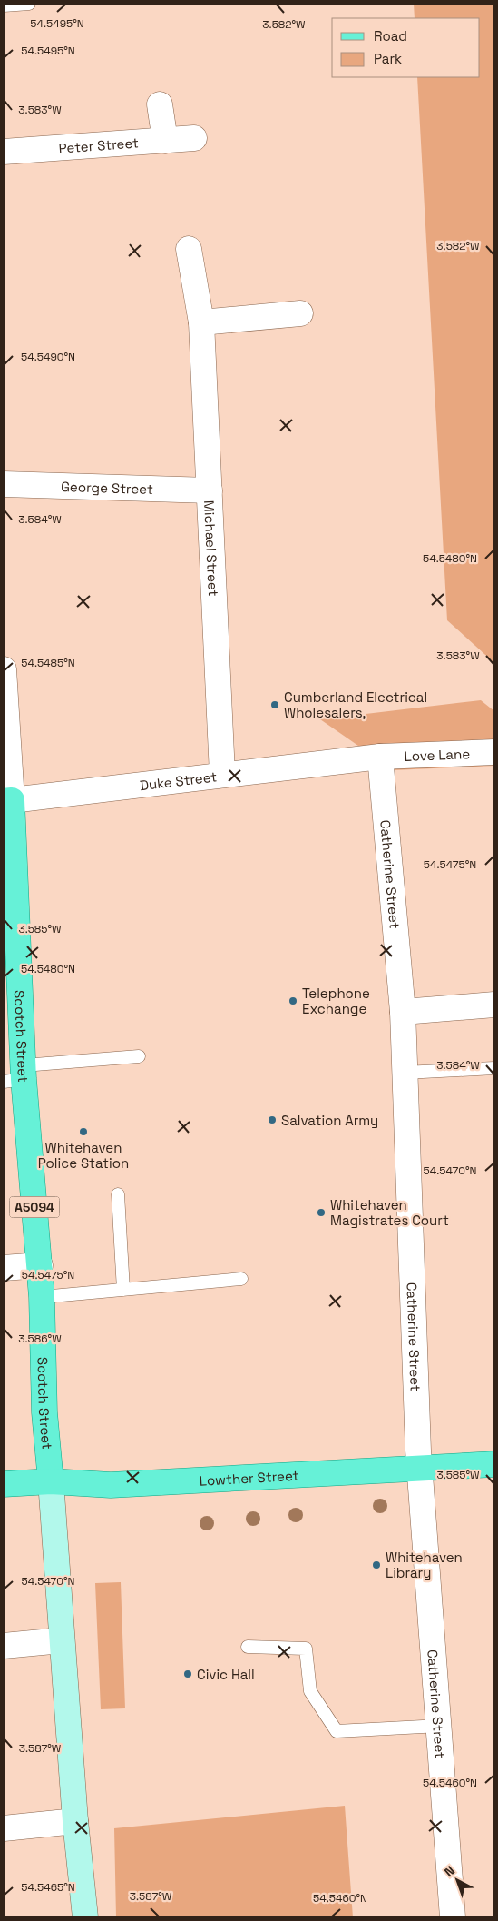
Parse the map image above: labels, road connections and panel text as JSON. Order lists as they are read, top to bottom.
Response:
{
  "streets": {
    "main road": ["Scotch Street", "A5094", "Lowther Street"],
    "street": [
      "Peter Street",
      "George Street",
      "Michael Street",
      "Love Lane",
      "Duke Street",
      "Catherine Street"
    ]
  },
  "crossings": [
    ["George Street", "Michael Street"],
    ["Michael Street", "Duke Street"],
    ["Love Lane", "Duke Street"],
    ["Love Lane", "Catherine Street"],
    ["Duke Street", "Catherine Street"],
    ["Duke Street", "Scotch Street"],
    ["Catherine Street", "Lowther Street"],
    ["Scotch Street", "Lowther Street"]
  ],
  "places": [
    "Cumberland Electrical Wholesalers,",
    "Telephone Exchange",
    "Salvation Army",
    "Whitehaven Police Station",
    "Whitehaven Magistrates Court",
    "Whitehaven Library",
    "Civic Hall"
  ],
  "legend": ["Road", "Park"],
  "north": "top left",
  "coordinates": [
    "54.5495°N",
    "3.582°W",
    "3.583°W",
    "54.5490°N",
    "3.584°W",
    "54.5480°N",
    "54.5485°N",
    "54.5475°N",
    "3.585°W",
    "54.5470°N",
    "3.586°W",
    "3.587°W",
    "54.5460°N",
    "54.5465°N"
  ]
}
